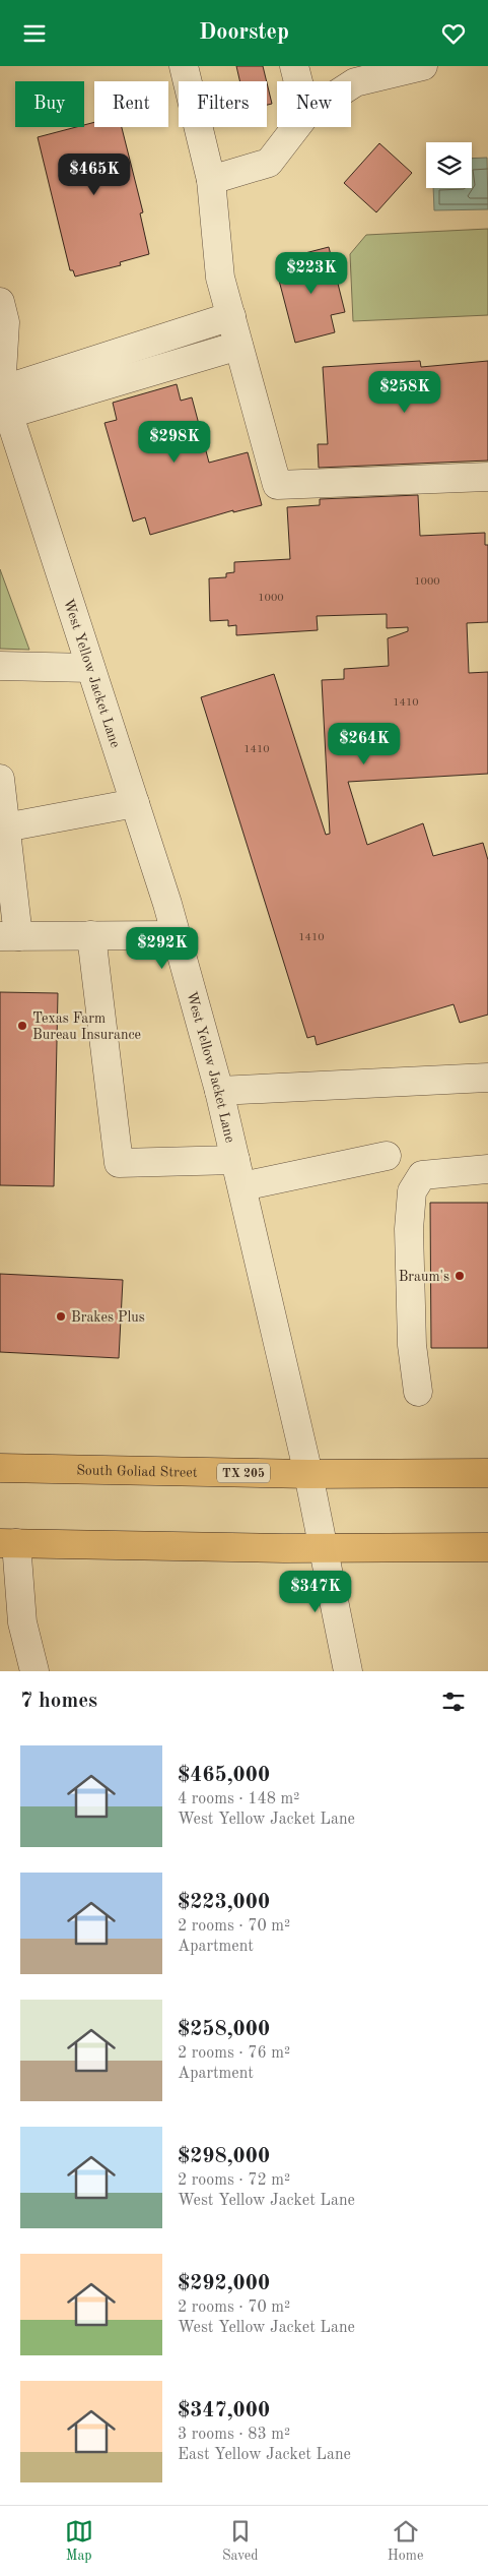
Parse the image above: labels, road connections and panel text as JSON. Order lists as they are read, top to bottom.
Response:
{
  "streets": {
    "main road": ["South Goliad Street", "TX 205"],
    "street": ["West Yellow Jacket Lane"]
  },
  "crossings": [
    ["West Yellow Jacket Lane", "South Goliad Street"]
  ],
  "places": ["Texas Farm Bureau Insurance", "Braum's", "Brakes Plus"],
  "house_numbers": [
    "1000",
    "1000",
    "1410",
    "1410",
    "1410"
  ],
  "page": {
    "header": "Doorstep",
    "chip": [
      "Buy",
      "Rent",
      "Filters",
      "New"
    ],
    "price": [
      "$465K",
      "$223K",
      "$258K",
      "$298K",
      "$264K",
      "$292K",
      "$347K"
    ],
    "heading": "7 homes",
    "list": [
      {
        "name": "$465,000",
        "note": "4 rooms · 148 m² · West Yellow Jacket Lane"
      },
      {
        "name": "$223,000",
        "note": "2 rooms · 70 m² · Apartment"
      },
      {
        "name": "$258,000",
        "note": "2 rooms · 76 m² · Apartment"
      },
      {
        "name": "$298,000",
        "note": "2 rooms · 72 m² · West Yellow Jacket Lane"
      },
      {
        "name": "$292,000",
        "note": "2 rooms · 70 m² · West Yellow Jacket Lane"
      },
      {
        "name": "$347,000",
        "note": "3 rooms · 83 m² · East Yellow Jacket Lane"
      }
    ],
    "tabs": ["Map", "Saved", "Home"]
  }
}
